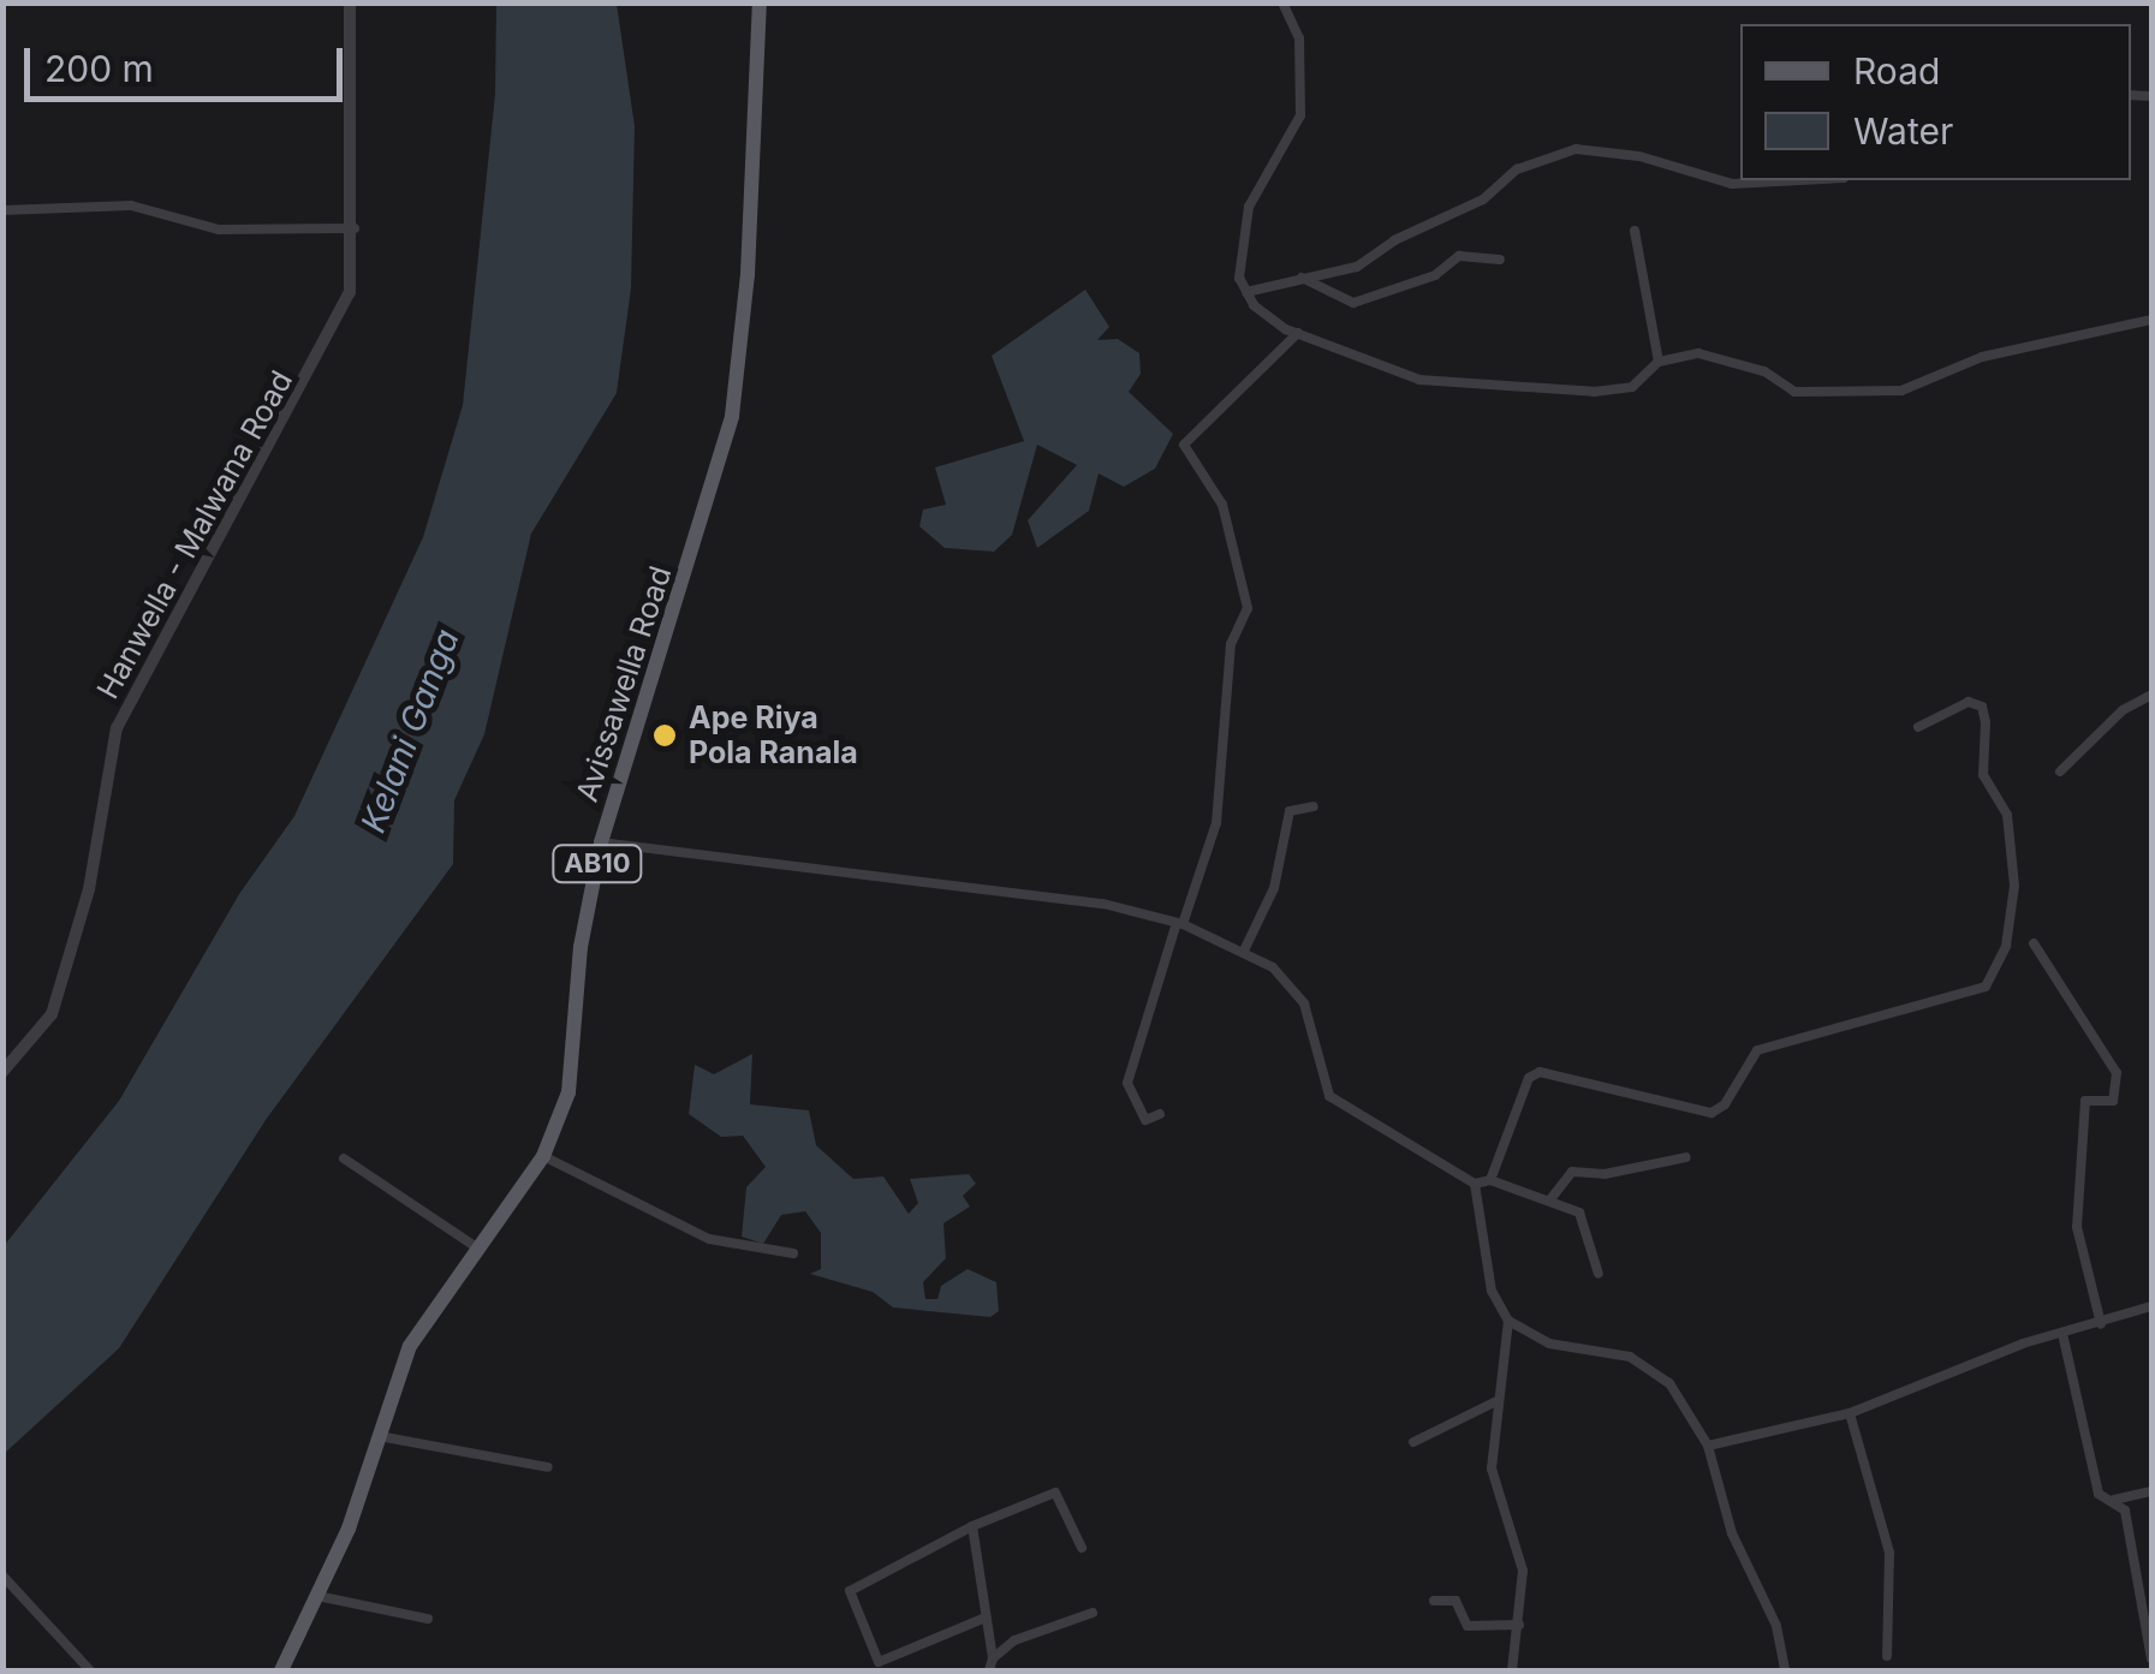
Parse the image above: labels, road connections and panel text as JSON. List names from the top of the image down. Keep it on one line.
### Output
{"streets":{"main road":["Avissawella Road","AB10"],"street":["Hanwella - Malwana Road"]},"water":["Kelani Ganga"],"places":["Ape Riya Pola Ranala"],"legend":["Road","Water"],"scale_bar":"200 m"}
